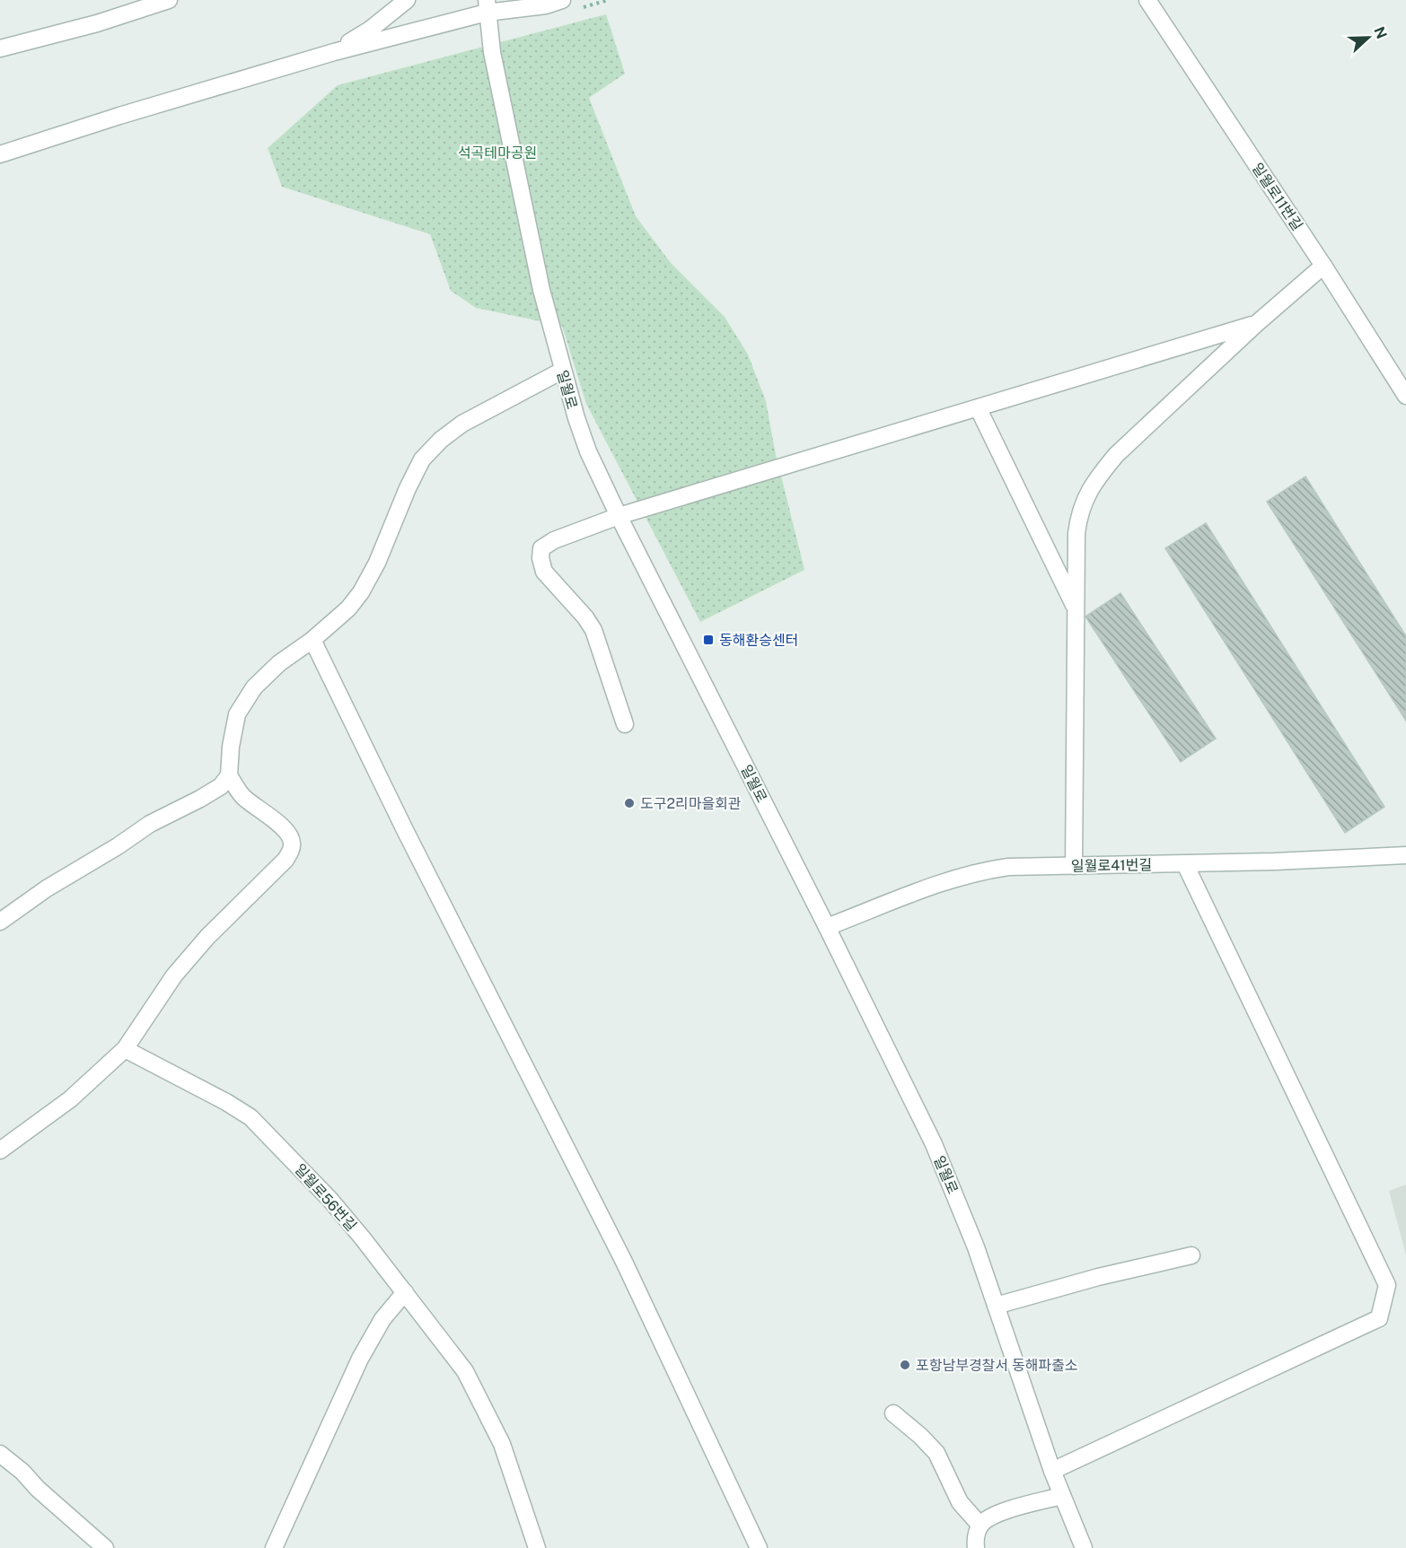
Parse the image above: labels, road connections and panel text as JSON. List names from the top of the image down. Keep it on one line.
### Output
{"streets":{"street":["일월로11번길","일월로","일월로41번길","일월로56번길"]},"crossings":[["일월로","일월로41번길"]],"parks":["석곡테마공원"],"places":{"transit":["동해환승센터"],"other":["도구2리마을회관","포항남부경찰서 동해파출소"]},"north":"right"}
